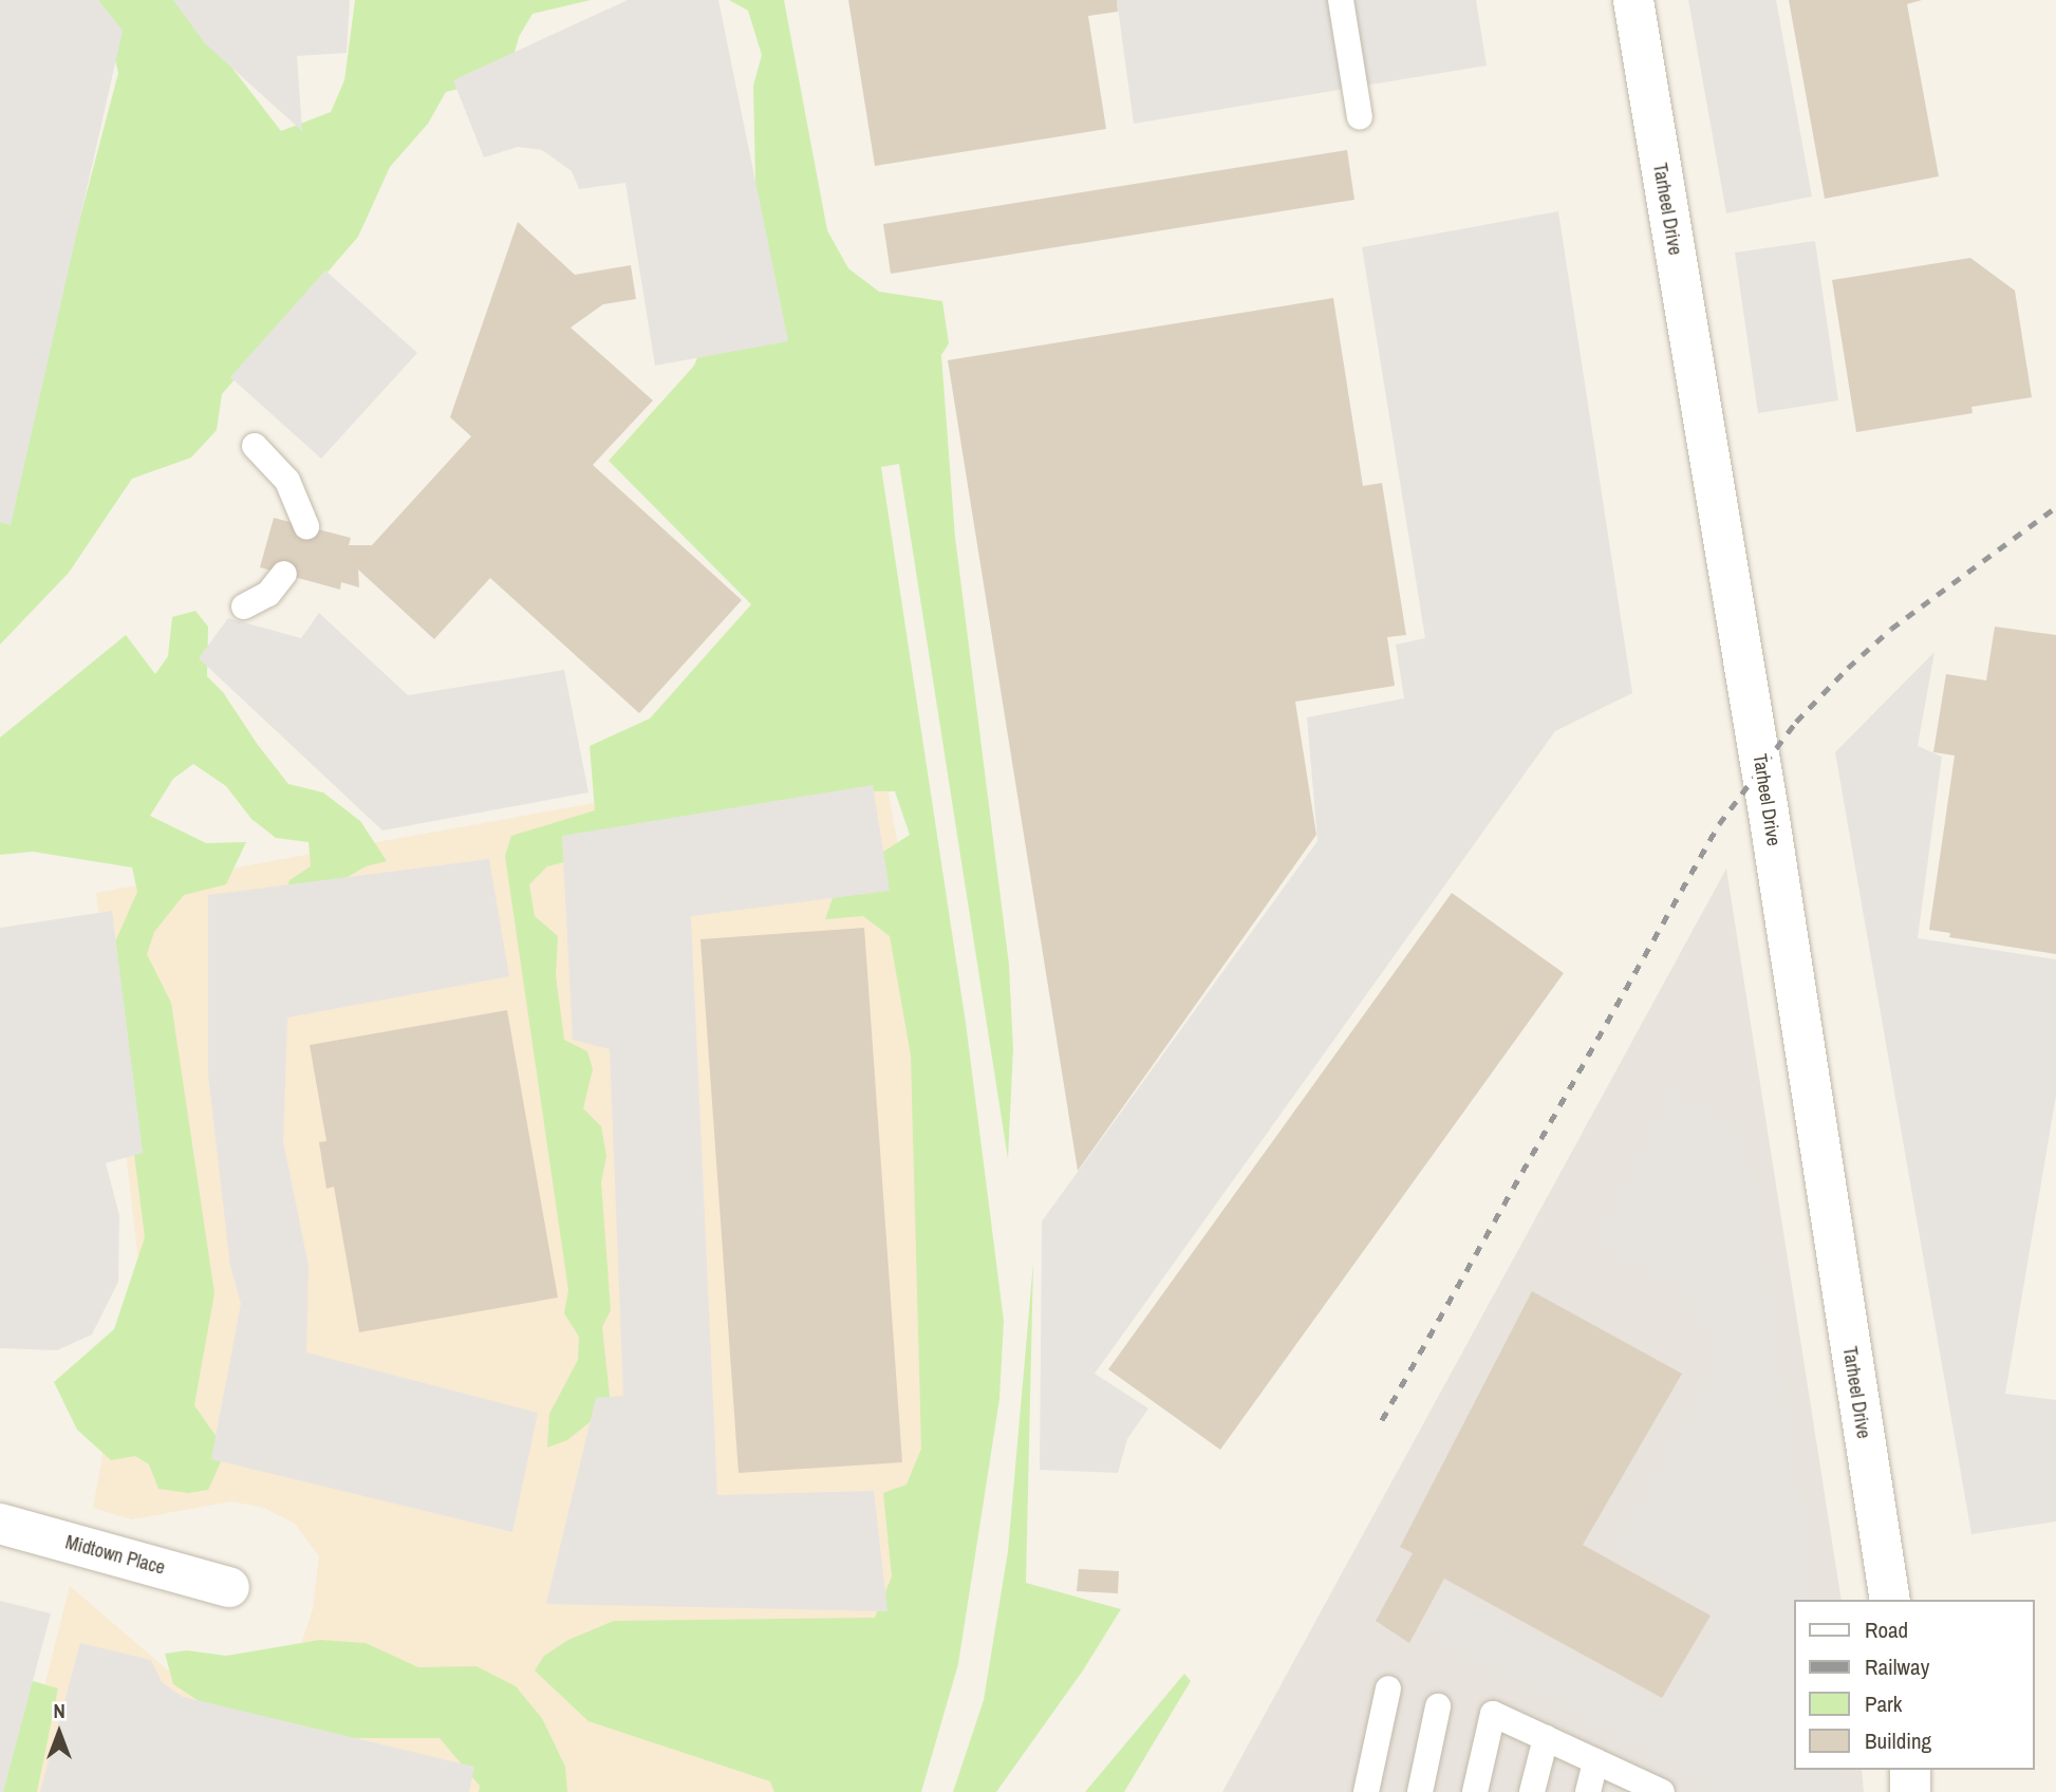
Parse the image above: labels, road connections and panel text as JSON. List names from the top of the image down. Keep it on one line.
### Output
{"streets":{"street":["Tarheel Drive","Midtown Place"]},"legend":["Road","Railway","Park","Building"],"north":"top"}
